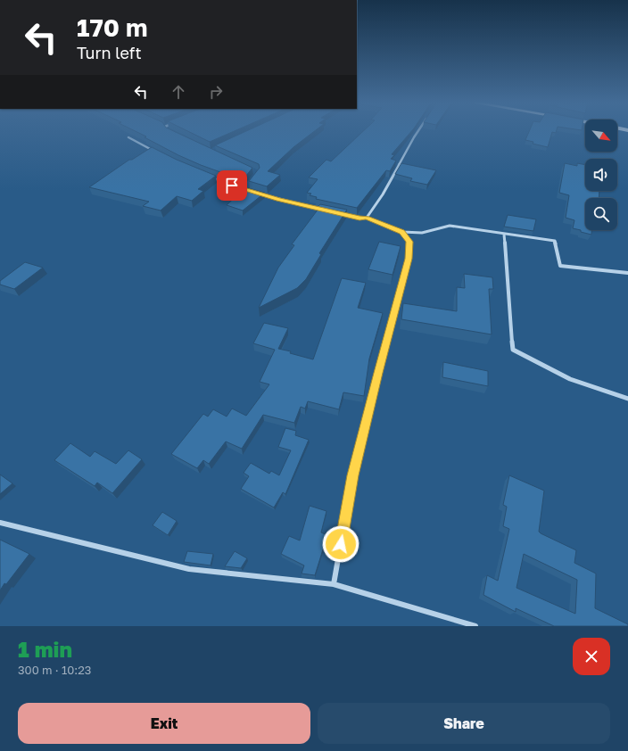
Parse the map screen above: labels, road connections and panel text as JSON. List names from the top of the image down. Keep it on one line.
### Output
{"north":"bottom right","page":{"turn":["170 m","Turn left"],"heading":["1 min","300 m · 10:23"],"buttons":["Exit","Share"]}}
